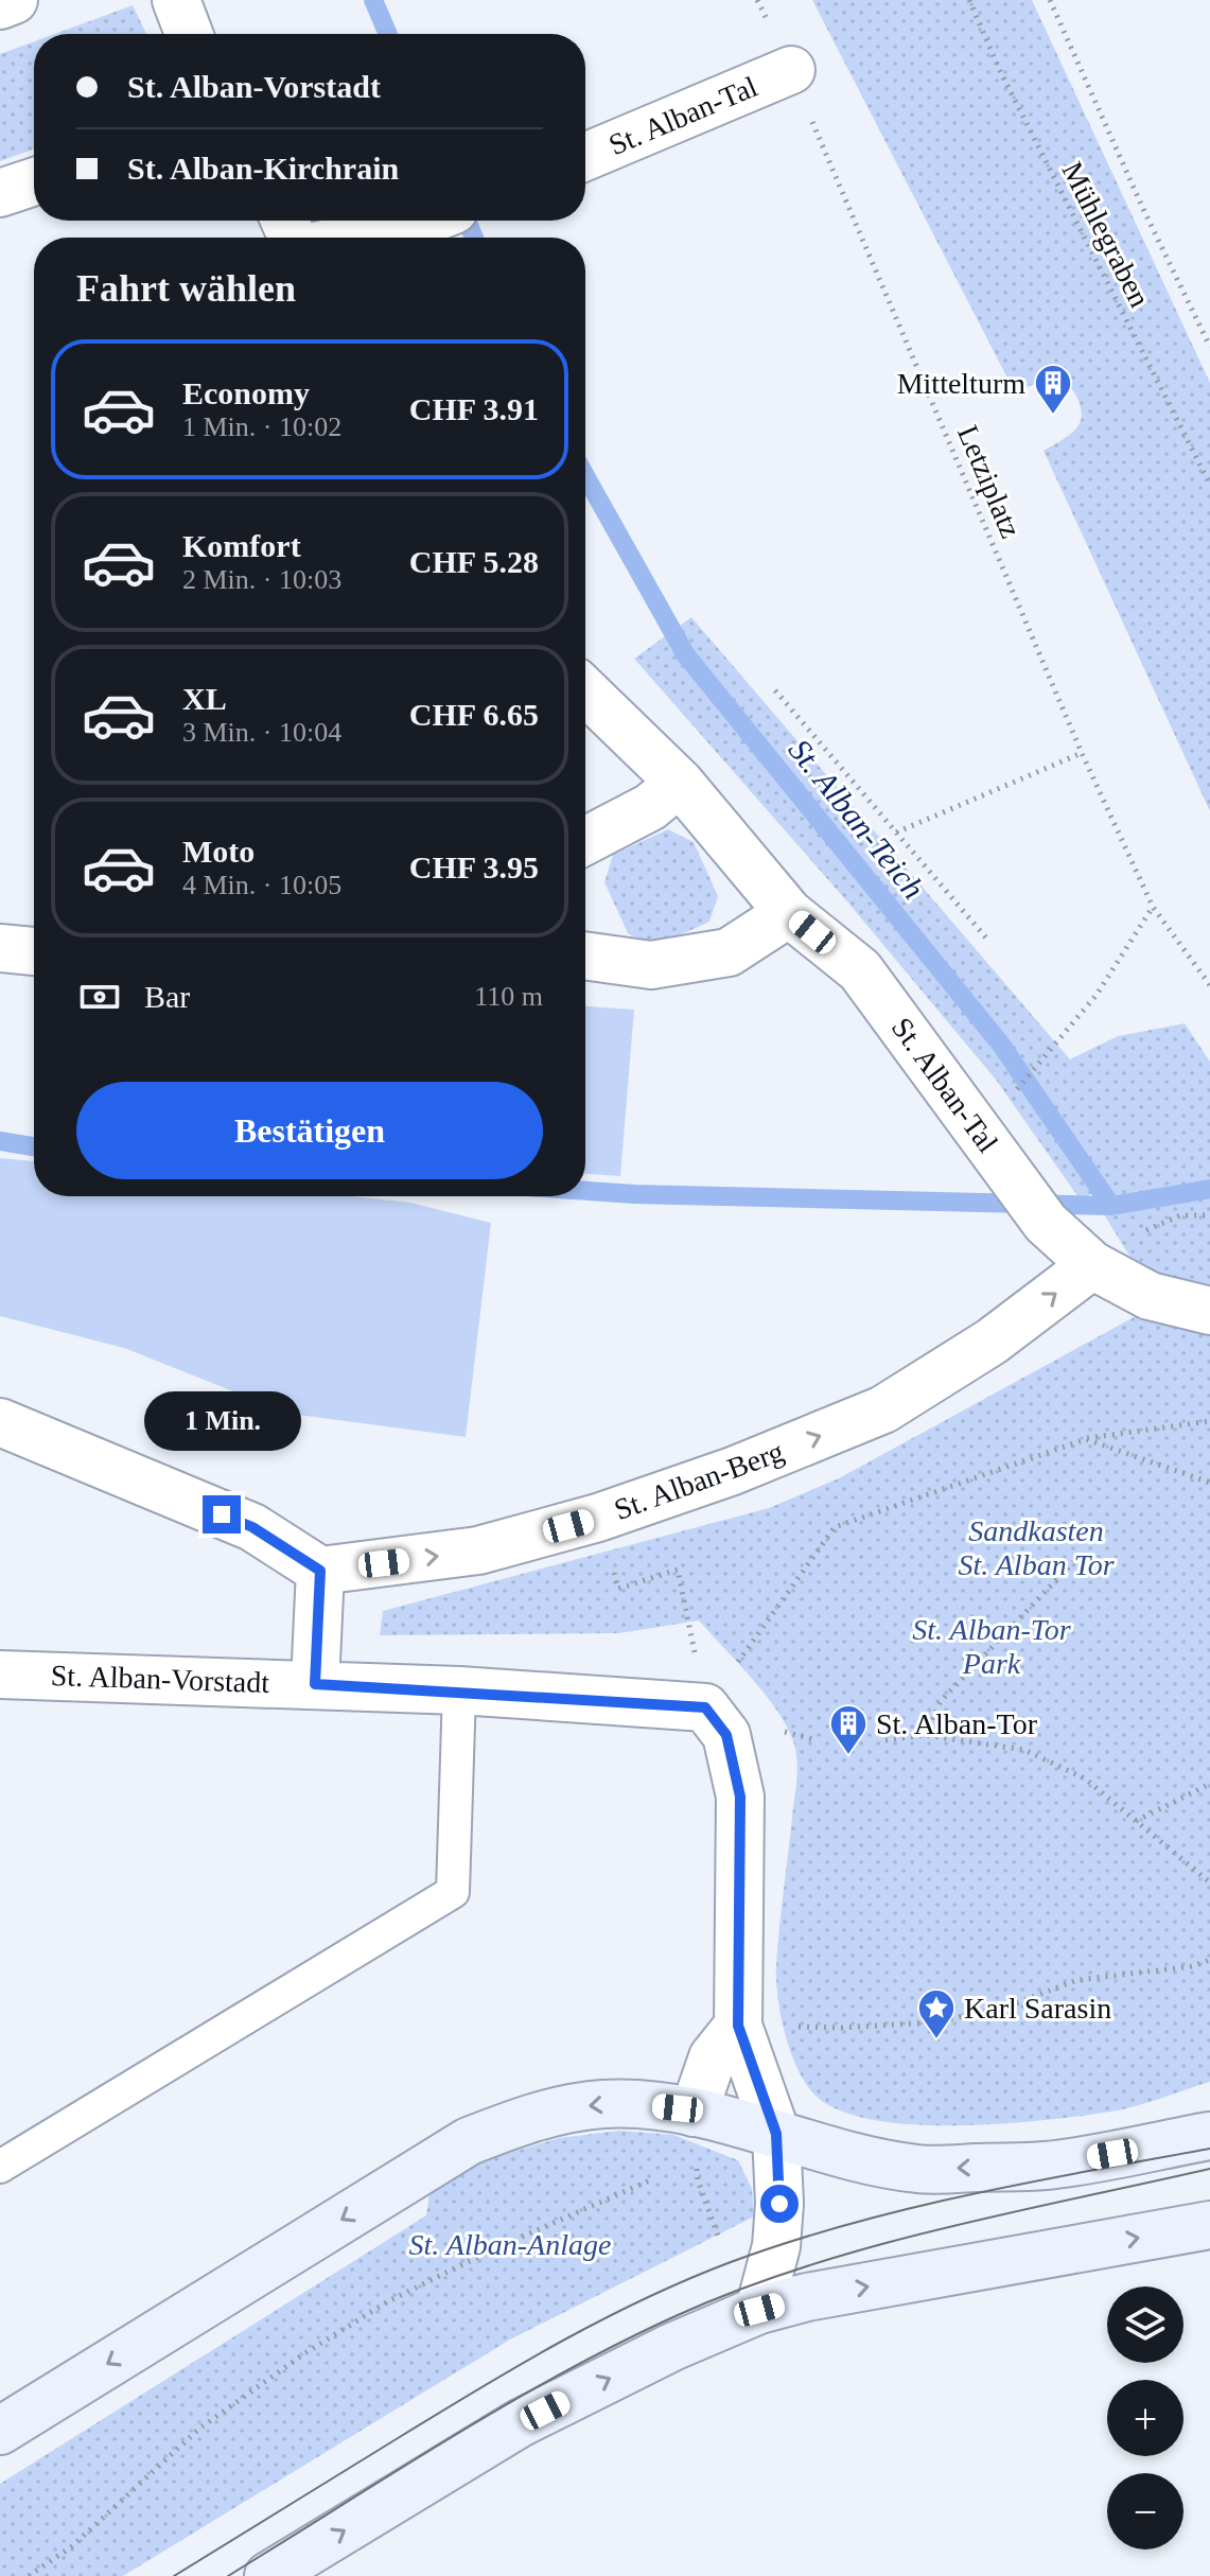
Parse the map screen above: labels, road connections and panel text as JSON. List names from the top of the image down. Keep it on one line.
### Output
{"streets":{"street":["St. Alban-Tal","St. Alban-Berg","St. Alban-Vorstadt"],"path":["Mühlegraben","Letziplatz"]},"crossings":[["St. Alban-Tal","Letziplatz"],["St. Alban-Tal","St. Alban-Berg"]],"one_way":["St. Alban-Berg"],"water":["St. Alban-Teich"],"parks":["Sandkasten St. Alban Tor","St. Alban-Tor Park","St. Alban-Anlage"],"places":{"building":["Mittelturm","St. Alban-Tor"],"place":["Karl Sarasin"]},"page":{"banner":["St. Alban-Vorstadt","St. Alban-Kirchrain"],"heading":"Fahrt wählen","list":[{"name":"Economy","note":"1 Min. · 10:02","value":"CHF 3.91"},{"name":"Komfort","note":"2 Min. · 10:03","value":"CHF 5.28"},{"name":"XL","note":"3 Min. · 10:04","value":"CHF 6.65"},{"name":"Moto","note":"4 Min. · 10:05","value":"CHF 3.95"}],"pay":["Bar","110 m"],"buttons":"Bestätigen","bubble":"1 Min.","map_buttons":["+","−"]}}
